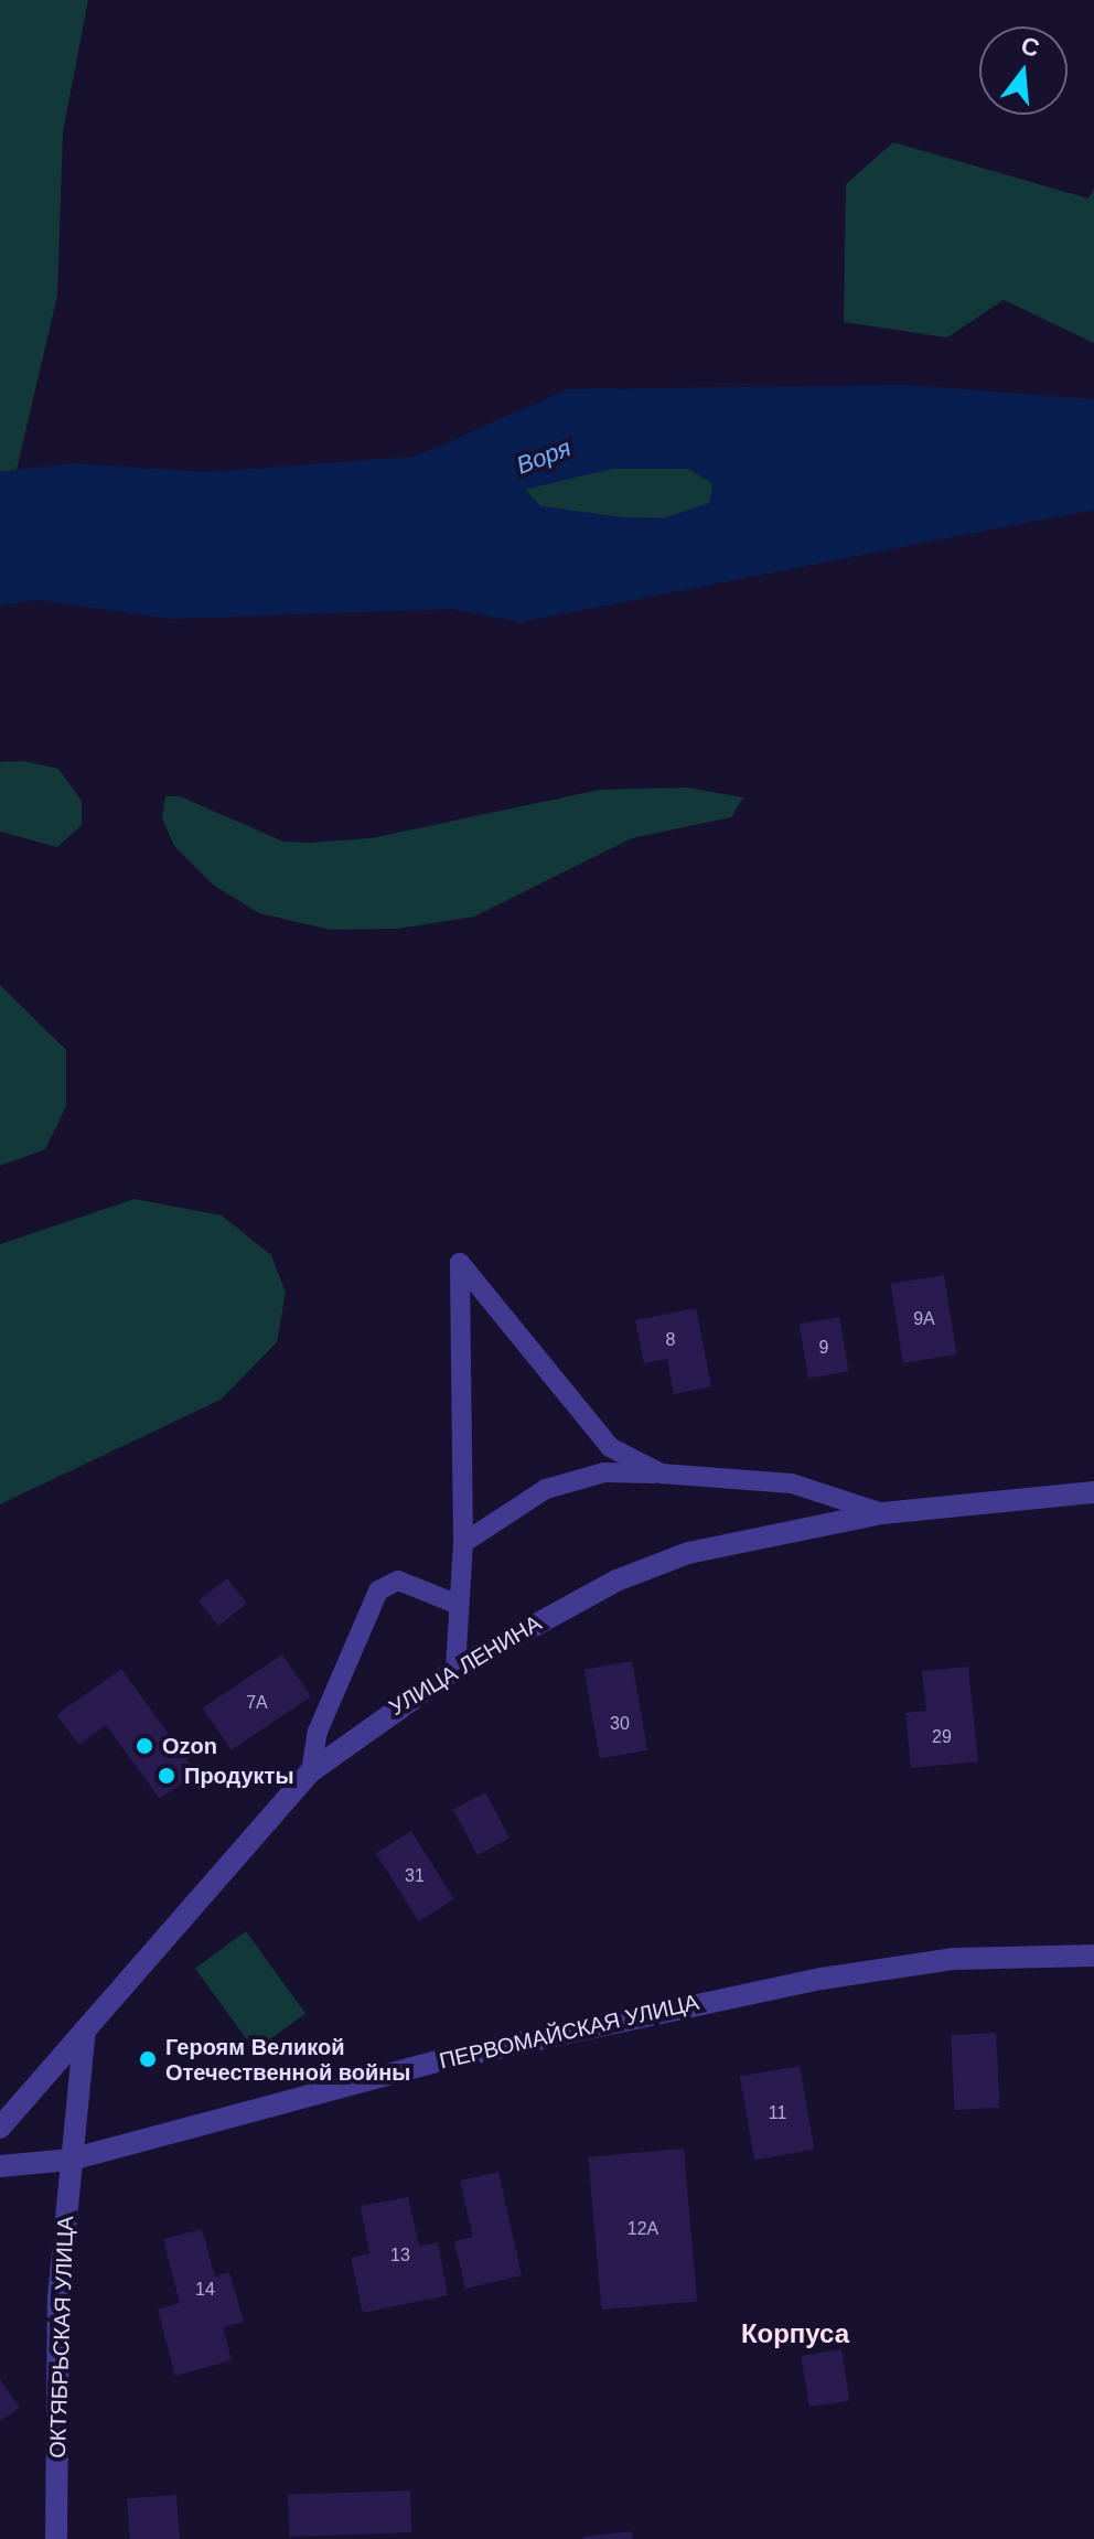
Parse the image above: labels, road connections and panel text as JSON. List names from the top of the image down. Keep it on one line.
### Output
{"streets":{"street":["УЛИЦА ЛЕНИНА","ПЕРВОМАЙСКАЯ УЛИЦА","ОКТЯБРЬСКАЯ УЛИЦА"]},"crossings":[["УЛИЦА ЛЕНИНА","ОКТЯБРЬСКАЯ УЛИЦА"],["ПЕРВОМАЙСКАЯ УЛИЦА","ОКТЯБРЬСКАЯ УЛИЦА"]],"districts":["Корпуса"],"water":["Воря"],"places":["Ozon","Продукты","Героям Великой Отечественной войны"],"house_numbers":["9А","8","9","7А","30","29","31","11","12А","13","14"],"north":"top"}
